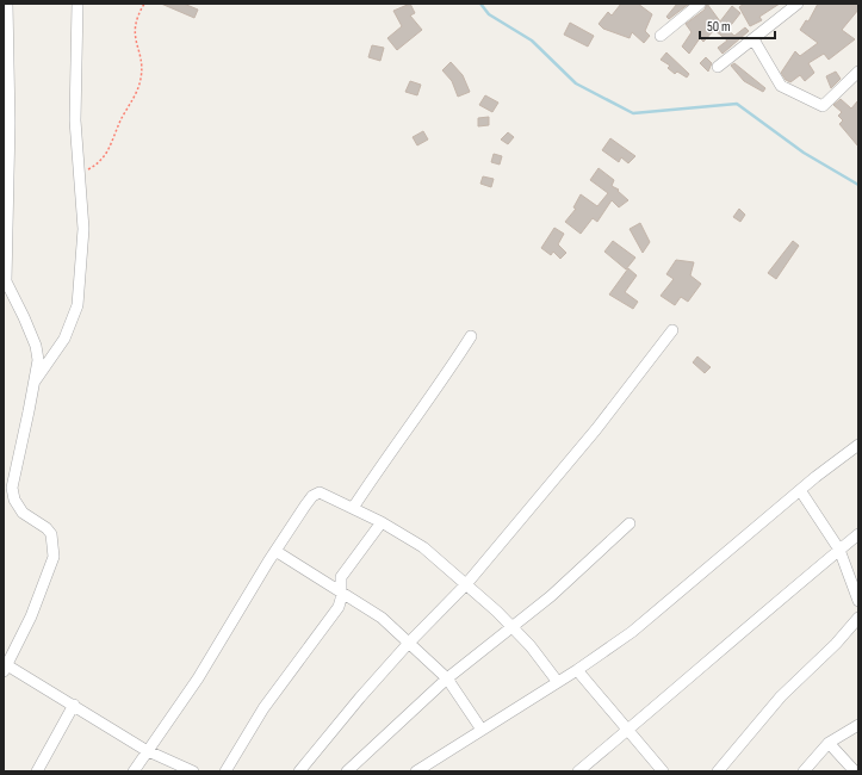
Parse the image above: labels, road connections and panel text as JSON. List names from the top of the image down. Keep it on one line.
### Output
{"scale_bar":"50 m"}
